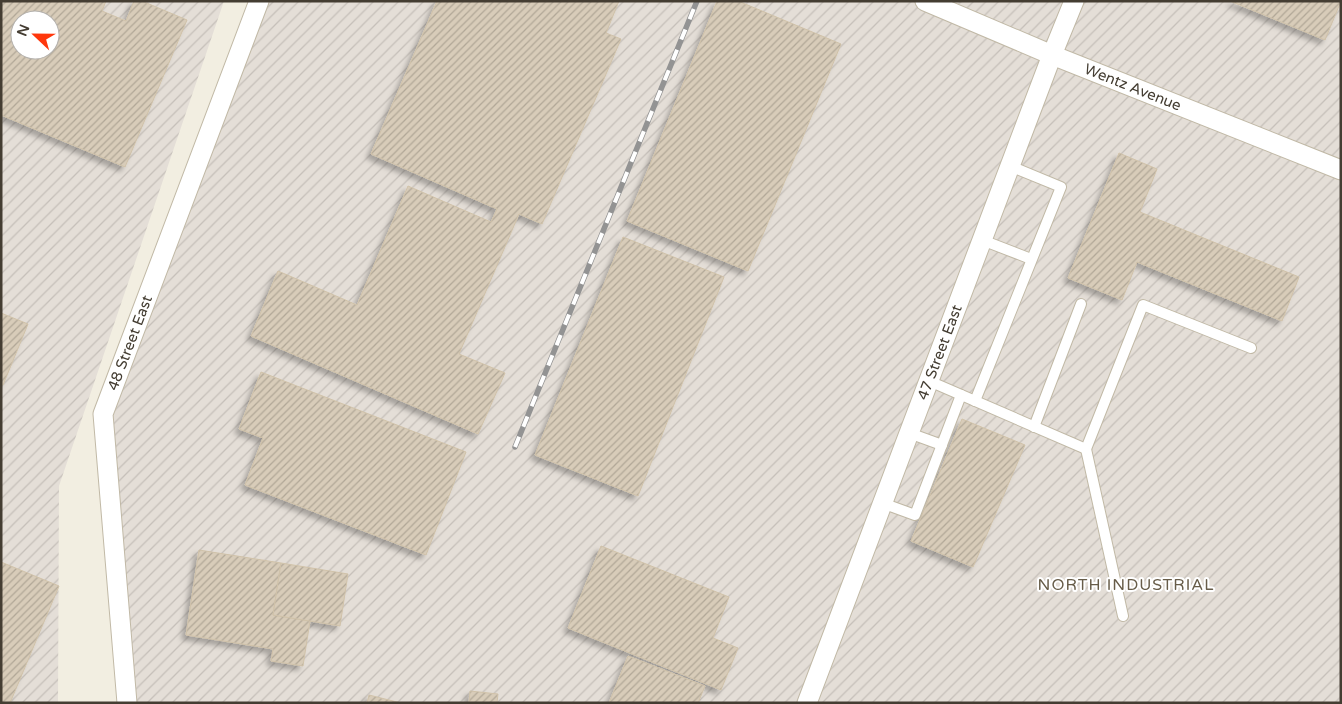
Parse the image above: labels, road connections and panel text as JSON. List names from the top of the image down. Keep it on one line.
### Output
{"streets":{"street":["Wentz Avenue","48 Street East","47 Street East"]},"crossings":[["Wentz Avenue","47 Street East"]],"districts":["NORTH INDUSTRIAL"],"north":"left"}
